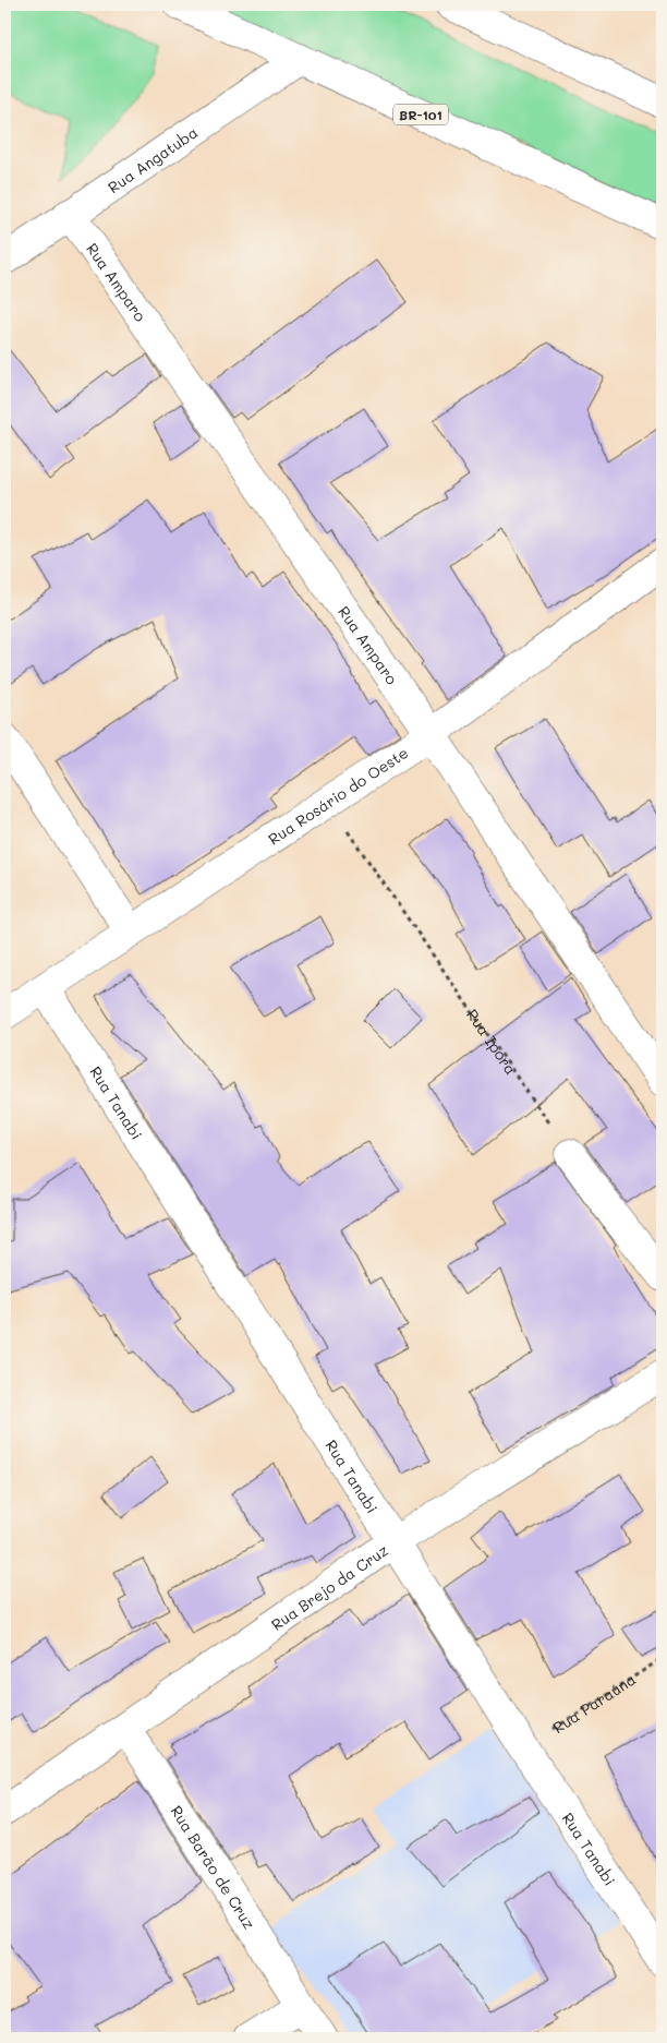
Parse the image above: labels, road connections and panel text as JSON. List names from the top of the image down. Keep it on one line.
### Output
{"streets":{"main road":["BR-101","Rua Angatuba","Rua Amparo","Rua Rosário do Oeste","Rua Tanabi","Rua Brejo da Cruz","Rua Barão de Cruz"],"path":["Rua Ipora","Rua Paraúna"]},"crossings":[["BR-101","Rua Angatuba"],["Rua Angatuba","Rua Amparo"],["Rua Amparo","Rua Rosário do Oeste"],["Rua Rosário do Oeste","Rua Ipora"],["Rua Rosário do Oeste","Rua Tanabi"],["Rua Tanabi","Rua Brejo da Cruz"],["Rua Tanabi","Rua Paraúna"],["Rua Brejo da Cruz","Rua Barão de Cruz"]]}
